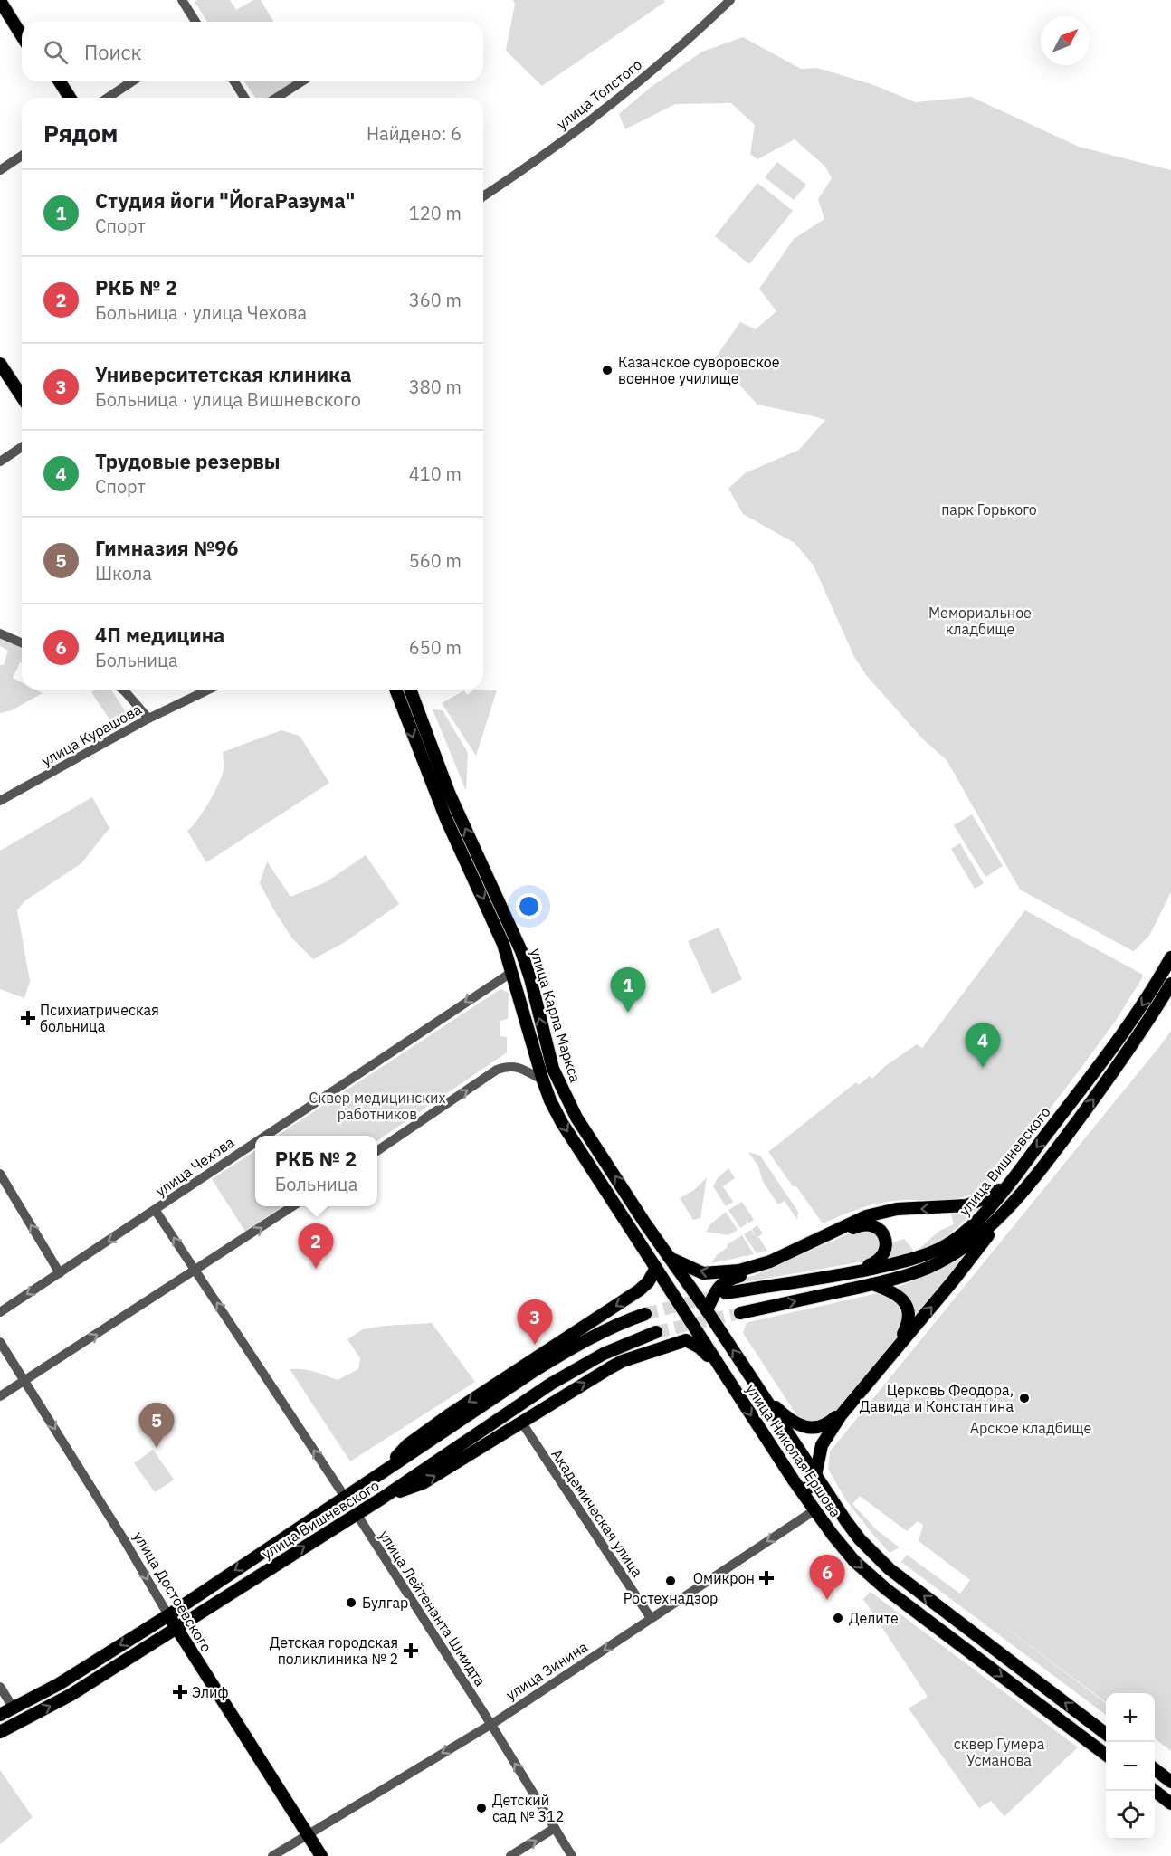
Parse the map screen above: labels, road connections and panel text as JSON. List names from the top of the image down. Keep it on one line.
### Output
{"streets":{"main road":["улица Карла Маркса","улица Вишневского","улица Николая Ершова","улица Достоевского","улица Зинина"],"street":["улица Толстого","улица Курашова","улица Чехова","Академическая улица","улица Лейтенанта Шмидта"]},"crossings":[["улица Карла Маркса","улица Чехова"],["улица Карла Маркса","улица Николая Ершова"],["улица Вишневского","улица Достоевского"],["улица Вишневского","улица Лейтенанта Шмидта"],["улица Николая Ершова","улица Зинина"],["Академическая улица","улица Зинина"],["улица Достоевского","улица Зинина"],["улица Лейтенанта Шмидта","улица Зинина"]],"one_way":["улица Достоевского","улица Зинина"],"parks":["парк Горького","Мемориальное кладбище","Сквер медицинских работников","Арское кладбище","сквер Гумера Усманова"],"places":{"other":["Казанское суворовское военное училище","Церковь Феодора, Давида и Константина","Ростехнадзор","Булгар","Делите","Детский сад № 312"],"health":["Психиатрическая больница","Омикрон","Детская городская поликлиника № 2","Элиф"]},"north":"top right","page":{"search":"Поиск","heading":["Рядом","Найдено: 6"],"list":[{"mark":"1","name":"Студия йоги \"ЙогаРазума\"","note":"Спорт","value":"120 m"},{"mark":"2","name":"РКБ № 2","note":"Больница · улица Чехова","value":"360 m"},{"mark":"3","name":"Университетская клиника","note":"Больница · улица Вишневского","value":"380 m"},{"mark":"4","name":"Трудовые резервы","note":"Спорт","value":"410 m"},{"mark":"5","name":"Гимназия №96","note":"Школа","value":"560 m"},{"mark":"6","name":"4П медицина","note":"Больница","value":"650 m"}],"pins":["1","4","2","3","5","6"],"popup":["РКБ № 2","Больница"],"map_buttons":["+","−"]}}
